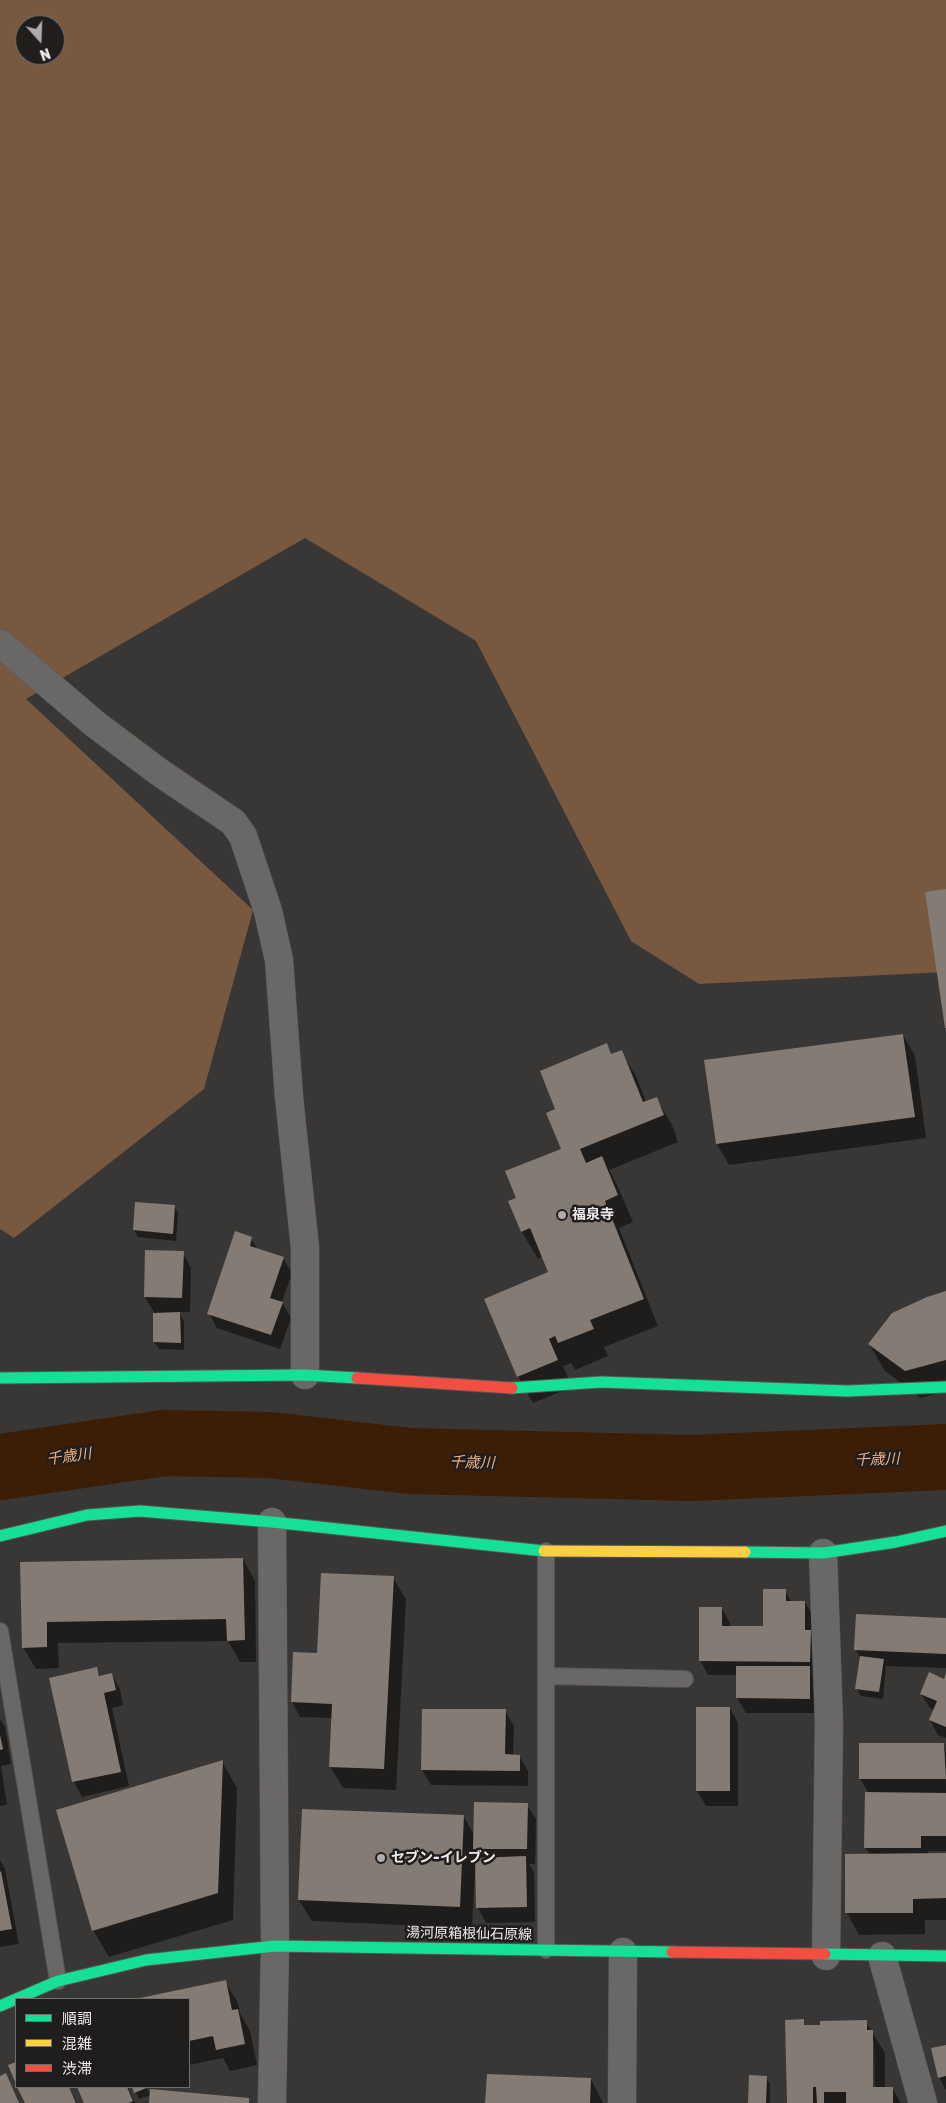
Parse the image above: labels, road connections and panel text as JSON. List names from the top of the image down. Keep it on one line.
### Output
{"streets":{"street":["湯河原箱根仙石原線"]},"water":["千歳川"],"places":["福泉寺","セブン-イレブン"],"legend":["順調","混雑","渋滞"],"north":"bottom"}
